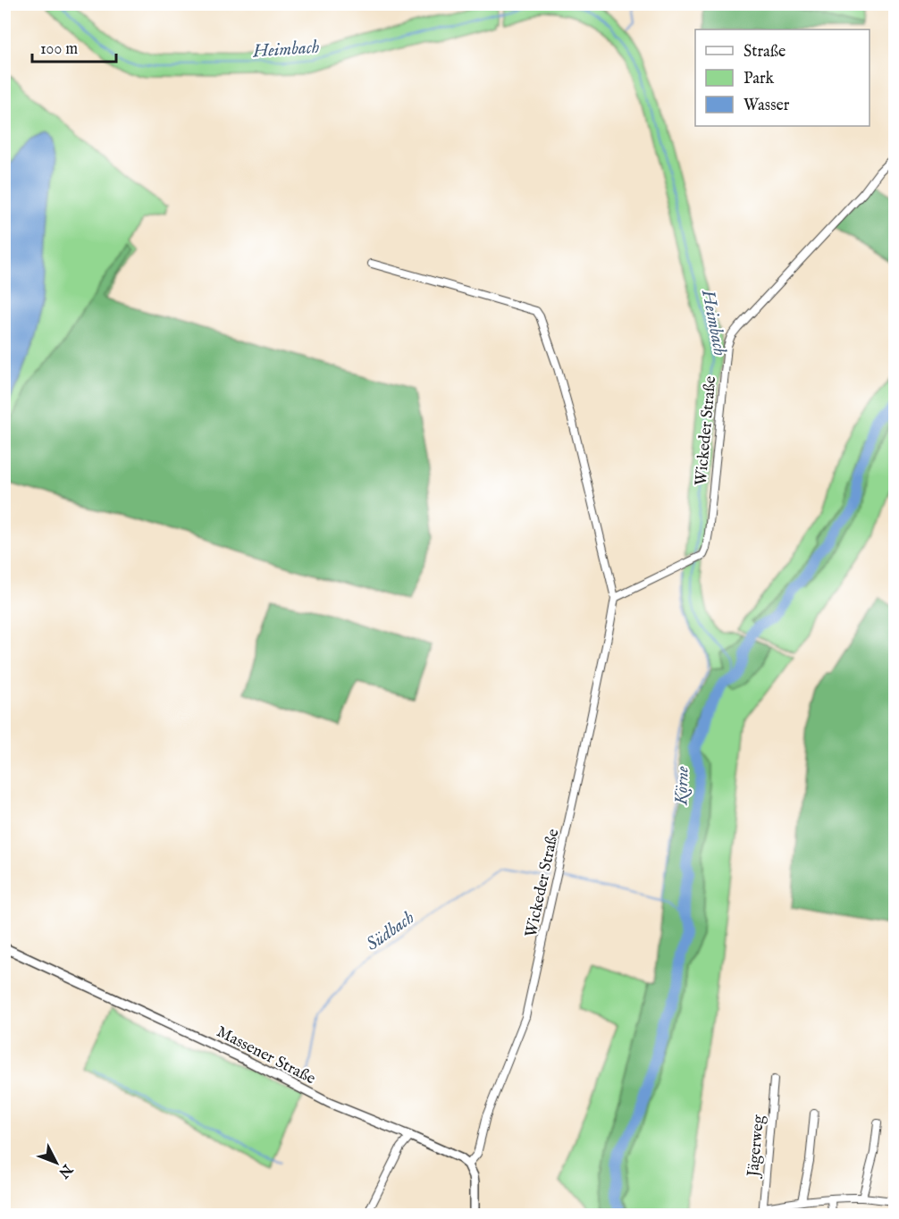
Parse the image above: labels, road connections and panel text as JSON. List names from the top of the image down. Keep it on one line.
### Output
{"streets":{"main road":["Massener Straße"],"street":["Wickeder Straße","Jägerweg"]},"crossings":[["Wickeder Straße","Massener Straße"]],"water":["Heimbach","Körne","Südbach"],"legend":["Straße","Park","Wasser"],"scale_bar":"100 m","north":"bottom right"}
